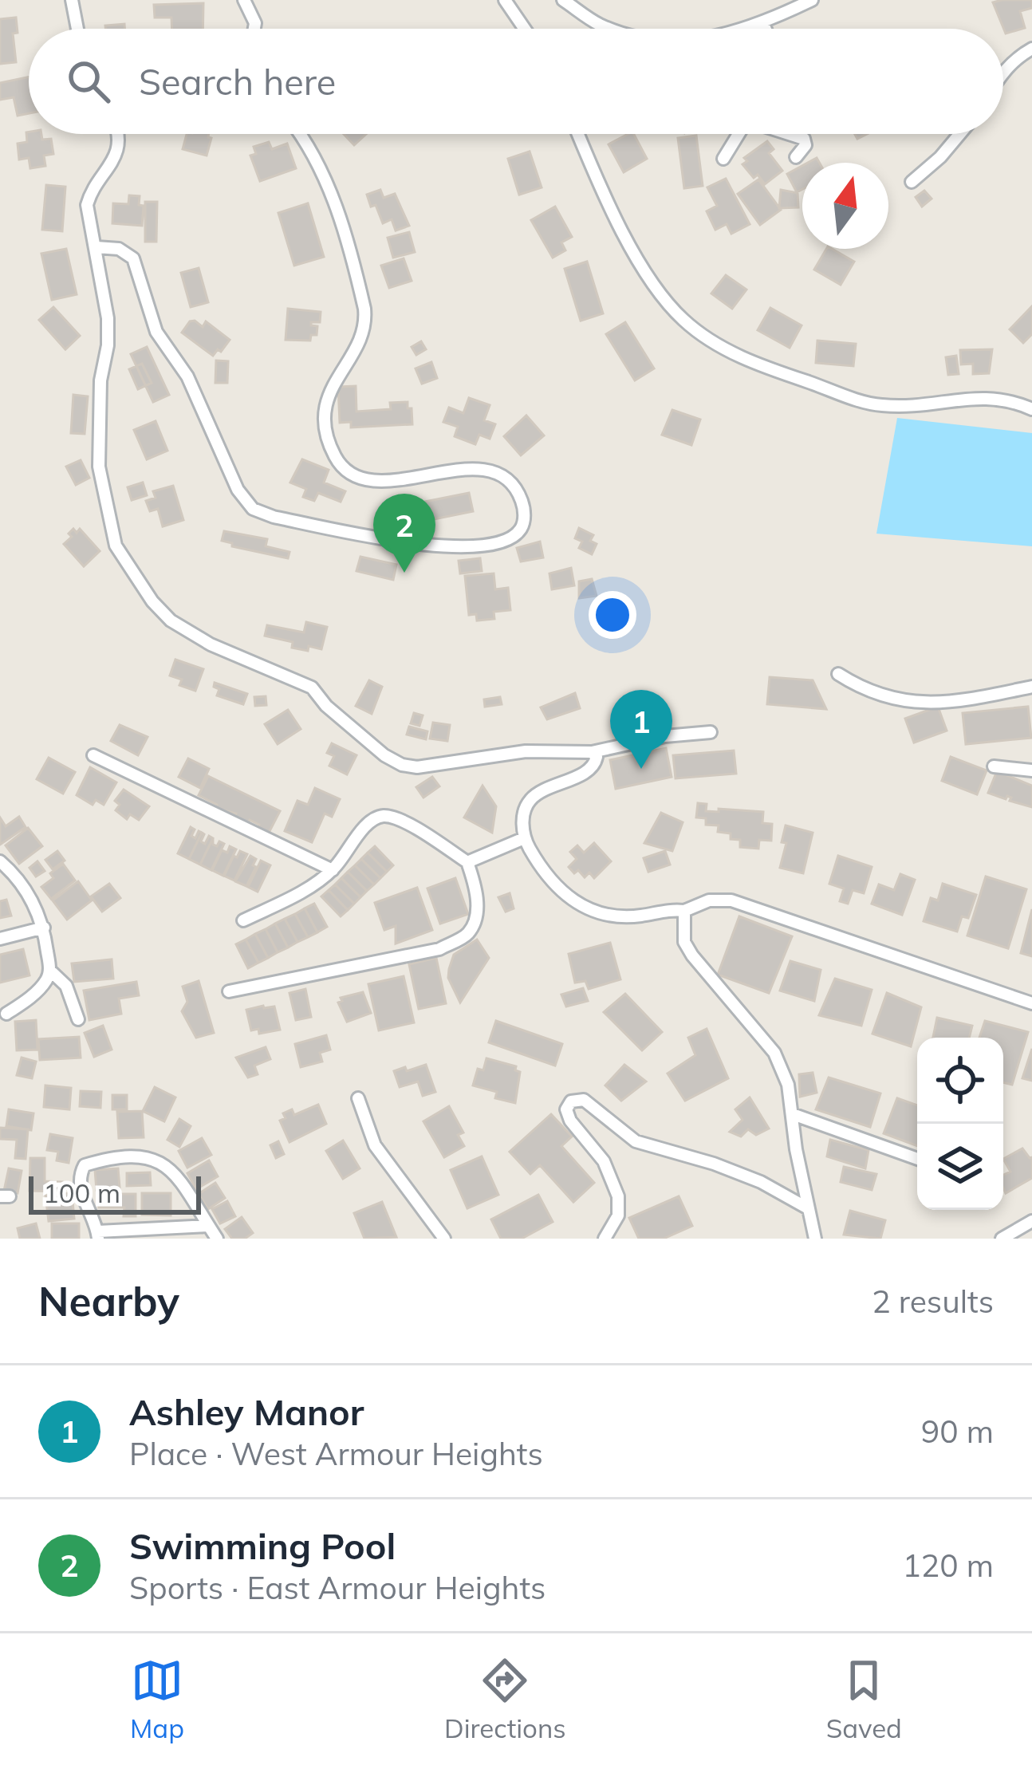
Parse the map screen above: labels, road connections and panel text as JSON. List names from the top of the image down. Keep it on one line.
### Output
{"scale_bar":"100 m","north":"top","page":{"search":"Search here","pins":["2","1"],"scale":"100 m","heading":["Nearby","2 results"],"list":[{"mark":"1","name":"Ashley Manor","note":"Place · West Armour Heights","value":"90 m"},{"mark":"2","name":"Swimming Pool","note":"Sports · East Armour Heights","value":"120 m"}],"nav":["Map","Directions","Saved"]}}
